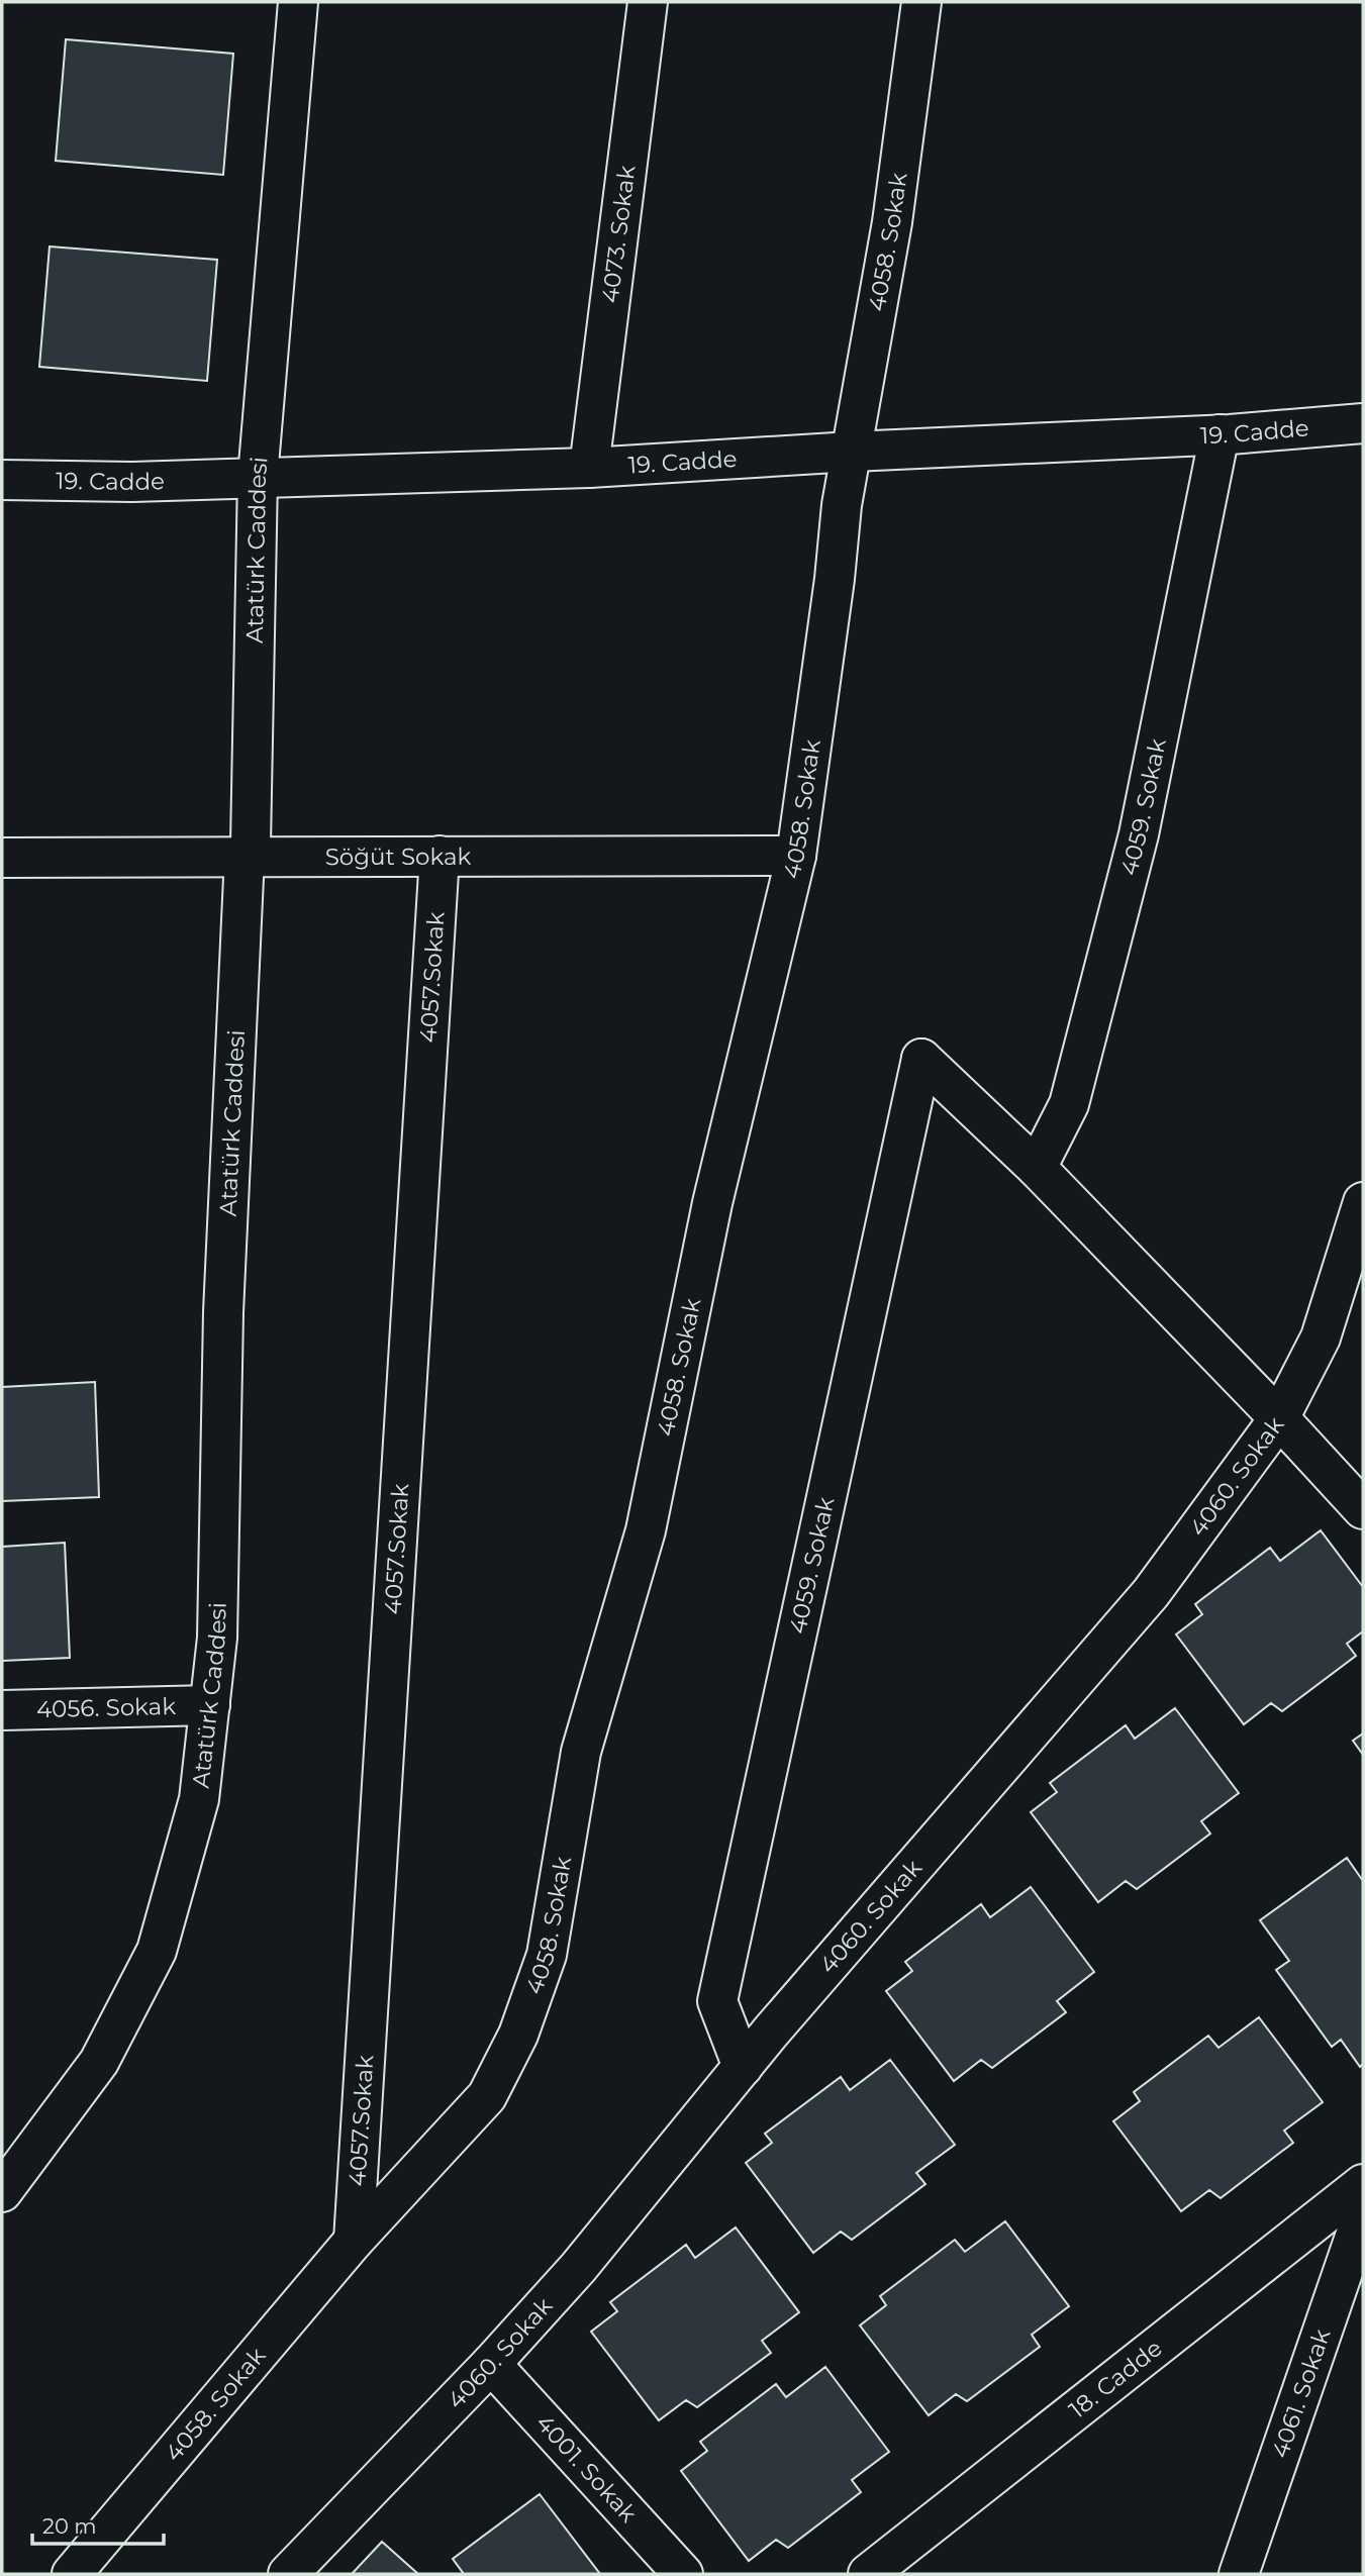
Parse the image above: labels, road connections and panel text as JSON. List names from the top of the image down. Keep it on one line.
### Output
{"streets":{"street":["4073. Sokak","4058. Sokak","19. Cadde","Atatürk Caddesi","4059. Sokak","Söğüt Sokak","4057.Sokak","4060. Sokak","4056. Sokak","18. Cadde","4061. Sokak","4001. Sokak"]},"crossings":[["4073. Sokak","19. Cadde"],["4058. Sokak","19. Cadde"],["4058. Sokak","Söğüt Sokak"],["4058. Sokak","4057.Sokak"],["19. Cadde","Atatürk Caddesi"],["19. Cadde","4059. Sokak"],["Atatürk Caddesi","Söğüt Sokak"],["Atatürk Caddesi","4056. Sokak"],["4059. Sokak","4060. Sokak"],["Söğüt Sokak","4057.Sokak"],["4060. Sokak","4001. Sokak"]],"scale_bar":"20 m"}
